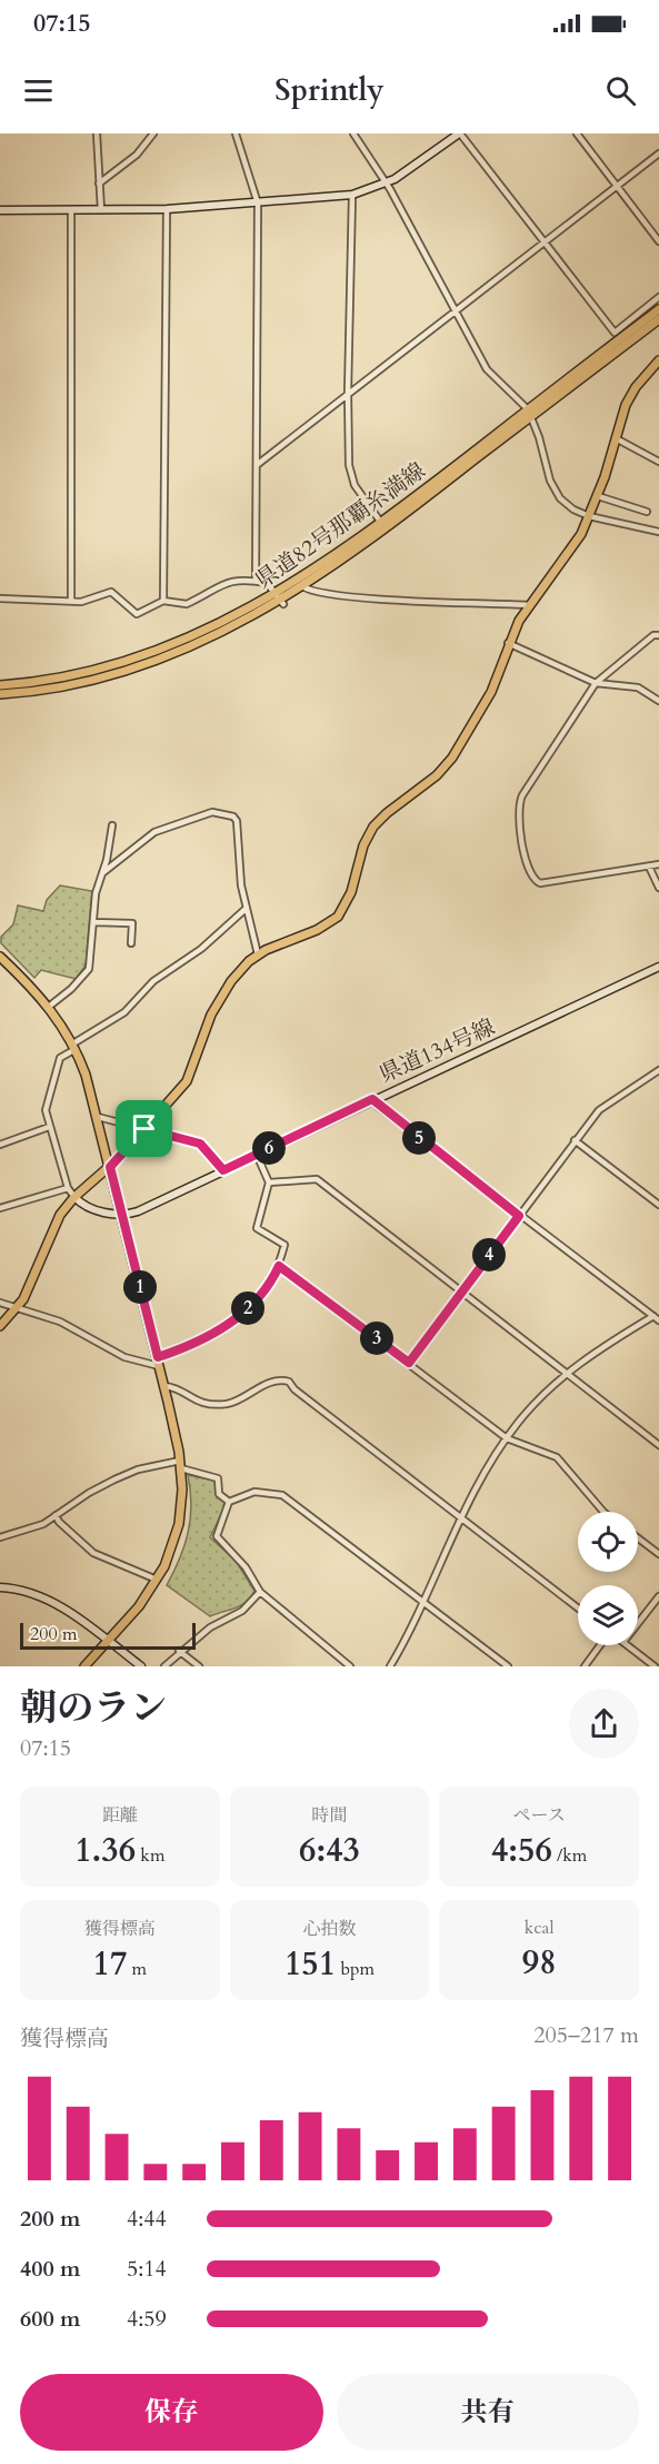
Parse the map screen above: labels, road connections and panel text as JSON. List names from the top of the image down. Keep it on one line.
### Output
{"streets":{"main road":["県道82号那覇糸満線"],"street":["県道134号線"]},"scale_bar":"200 m","page":{"status":"07:15","header":"Sprintly","pins":["5","6","4","1","2","3"],"scale":"200 m","heading":["朝のラン","07:15"],"stats":[["距離","1.36 km"],["時間","6:43"],["ペース","4:56 /km"],["獲得標高","17 m"],["心拍数","151 bpm"],["kcal","98"]],"chart":["獲得標高","205–217 m"],"list":[{"name":"200 m","note":"4:44"},{"name":"400 m","note":"5:14"},{"name":"600 m","note":"4:59"}],"buttons":["保存","共有"]}}
